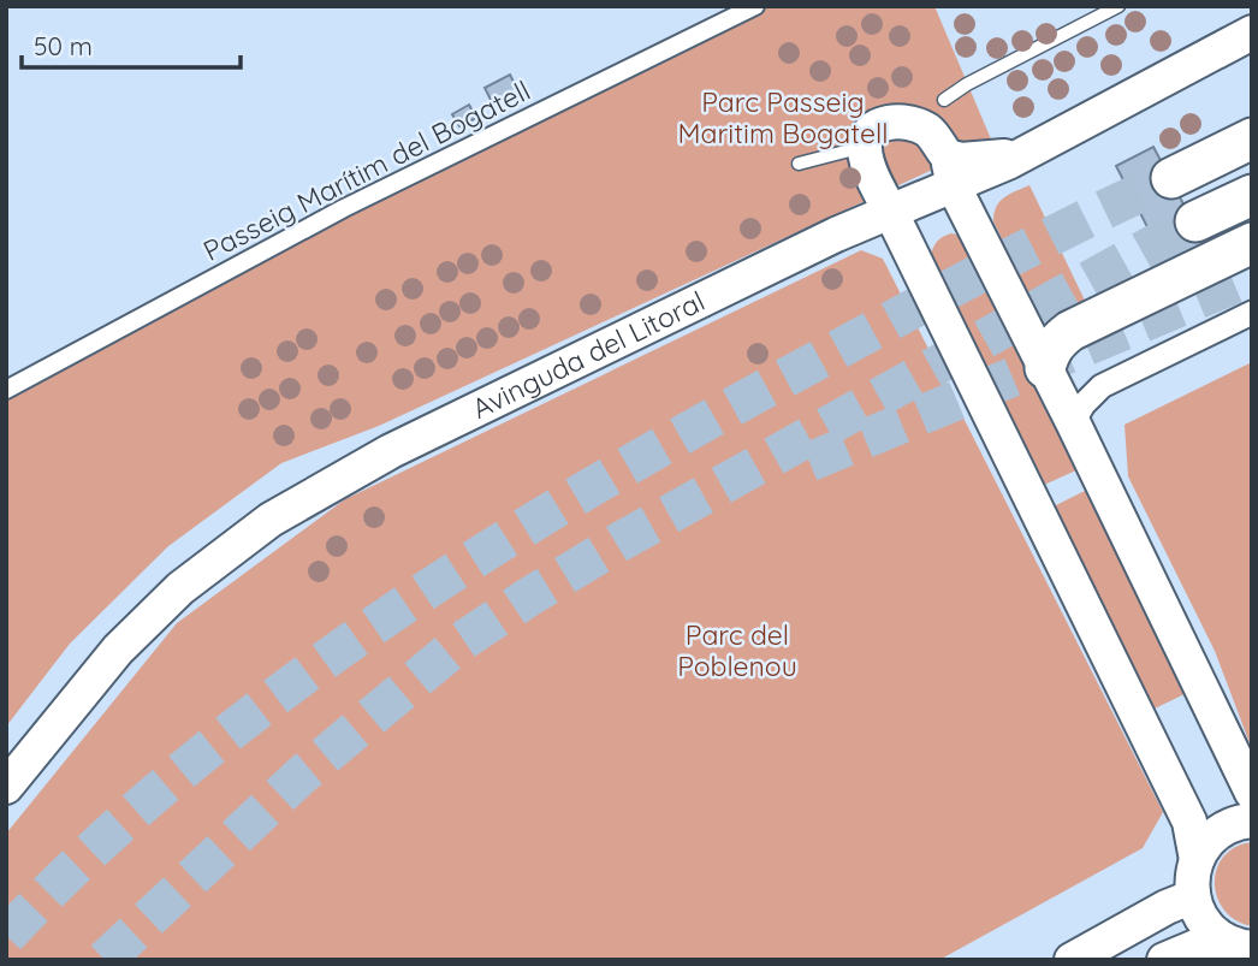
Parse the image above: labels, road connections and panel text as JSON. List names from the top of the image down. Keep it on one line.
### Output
{"streets":{"main road":["Avinguda del Litoral"],"street":["Passeig Marítim del Bogatell"]},"parks":["Parc Passeig Maritim Bogatell","Parc del Poblenou"],"scale_bar":"50 m"}
